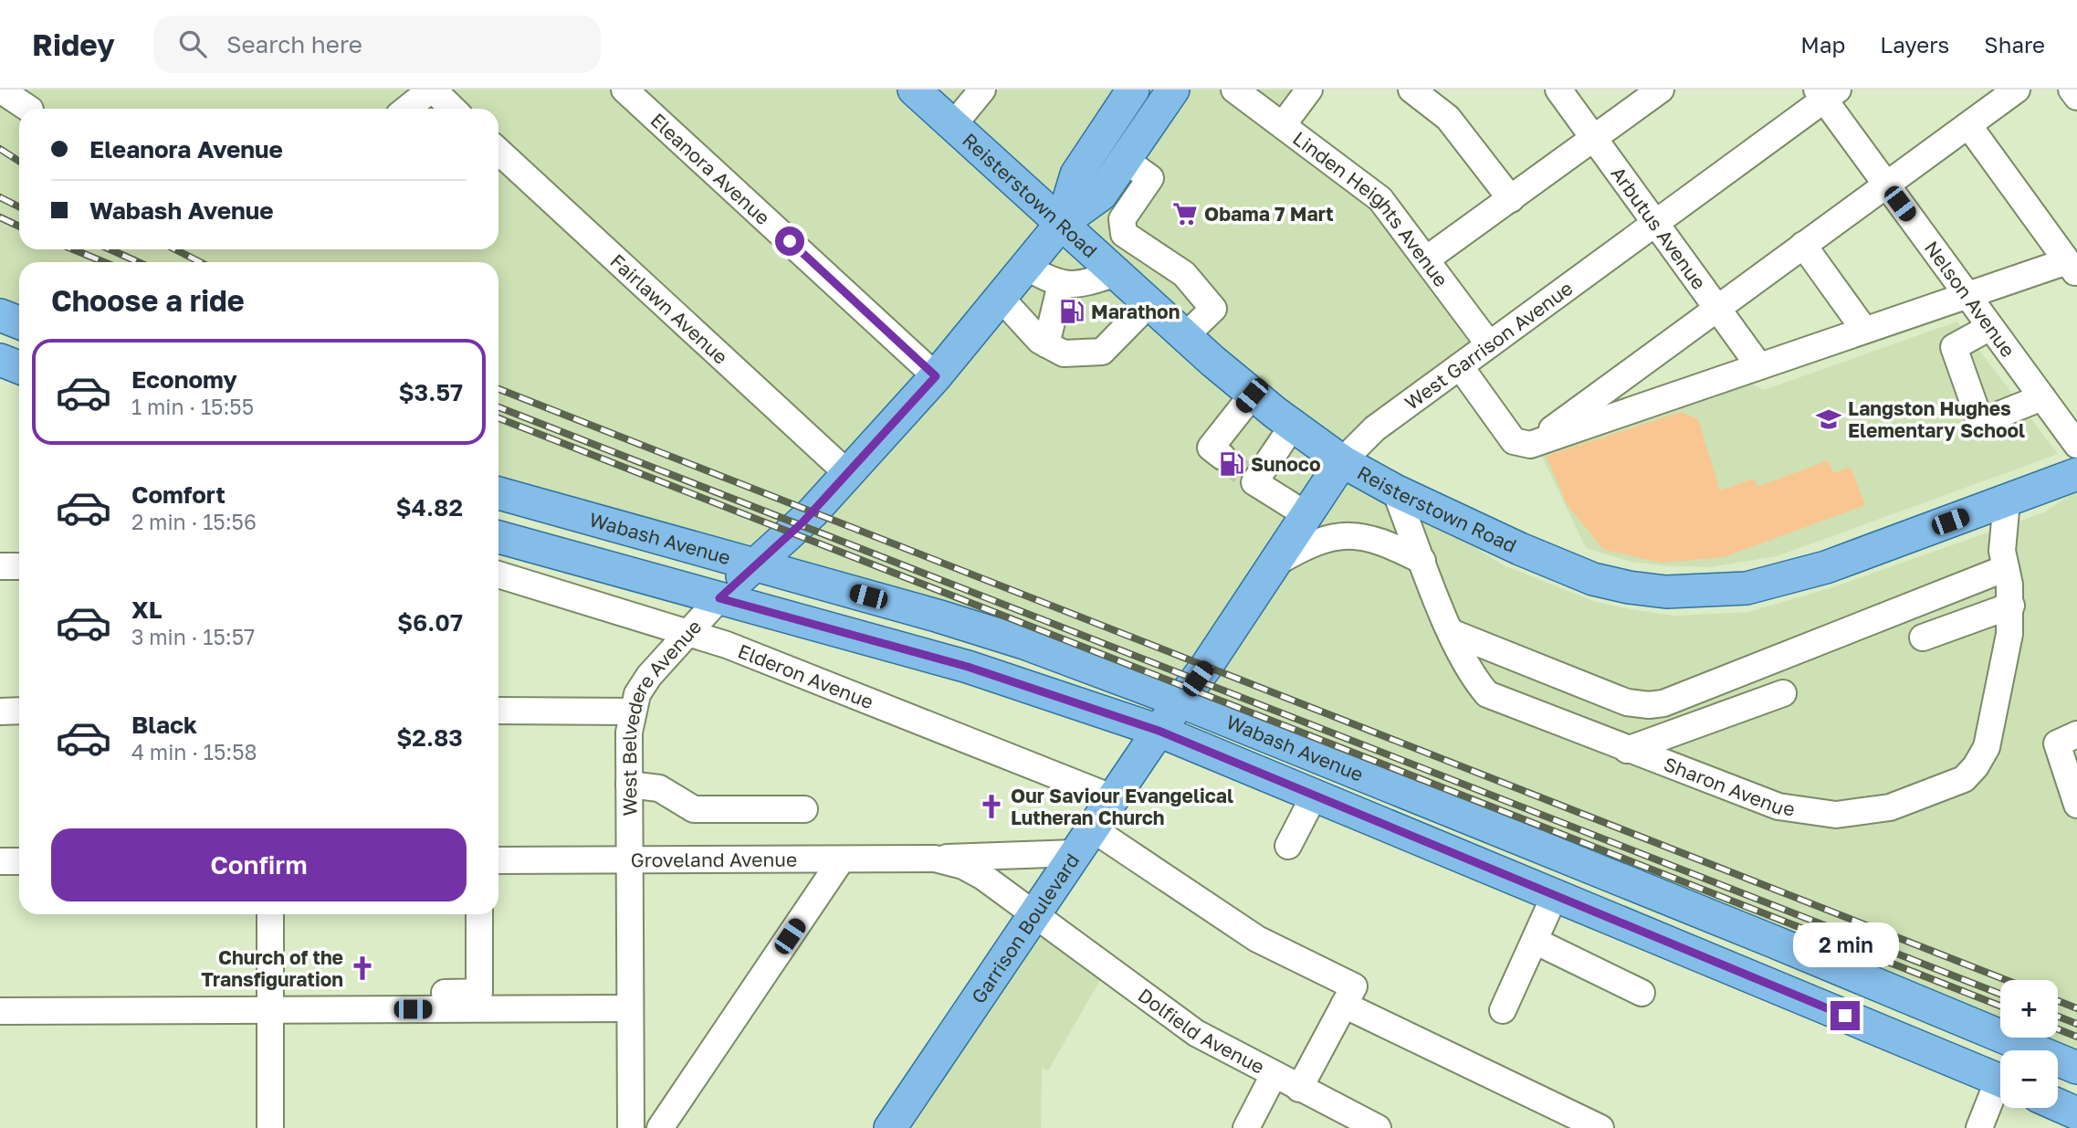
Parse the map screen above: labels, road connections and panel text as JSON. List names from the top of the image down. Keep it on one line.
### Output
{"streets":{"main road":["Reisterstown Road","West Garrison Avenue","Wabash Avenue","West Belvedere Avenue","Garrison Boulevard"],"street":["Eleanora Avenue","Linden Heights Avenue","Arbutus Avenue","Nelson Avenue","Fairlawn Avenue","Elderon Avenue","Sharon Avenue","Groveland Avenue","Dolfield Avenue"]},"crossings":[["Eleanora Avenue","West Belvedere Avenue"],["Reisterstown Road","West Garrison Avenue"],["Reisterstown Road","West Belvedere Avenue"],["Reisterstown Road","Sharon Avenue"],["Linden Heights Avenue","West Garrison Avenue"],["Arbutus Avenue","West Garrison Avenue"],["Nelson Avenue","West Garrison Avenue"],["Fairlawn Avenue","West Belvedere Avenue"],["West Garrison Avenue","Garrison Boulevard"],["Wabash Avenue","West Belvedere Avenue"],["Wabash Avenue","Garrison Boulevard"],["Elderon Avenue","West Belvedere Avenue"],["Elderon Avenue","Garrison Boulevard"],["West Belvedere Avenue","Groveland Avenue"],["Groveland Avenue","Garrison Boulevard"],["Groveland Avenue","Dolfield Avenue"],["Garrison Boulevard","Dolfield Avenue"]],"places":{"supermarket":["Obama 7 Mart"],"fuel station":["Marathon","Sunoco"],"school or university":["Langston Hughes Elementary School"],"church":["Our Saviour Evangelical Lutheran Church","Church of the Transfiguration"]},"page":{"header":"Ridey","search":"Search here","nav":["Map","Layers","Share"],"banner":["Eleanora Avenue","Wabash Avenue"],"heading":"Choose a ride","list":[{"name":"Economy","note":"1 min · 15:55","value":"$3.57"},{"name":"Comfort","note":"2 min · 15:56","value":"$4.82"},{"name":"XL","note":"3 min · 15:57","value":"$6.07"},{"name":"Black","note":"4 min · 15:58","value":"$2.83"}],"buttons":"Confirm","bubble":"2 min","map_buttons":["+","−"]}}
